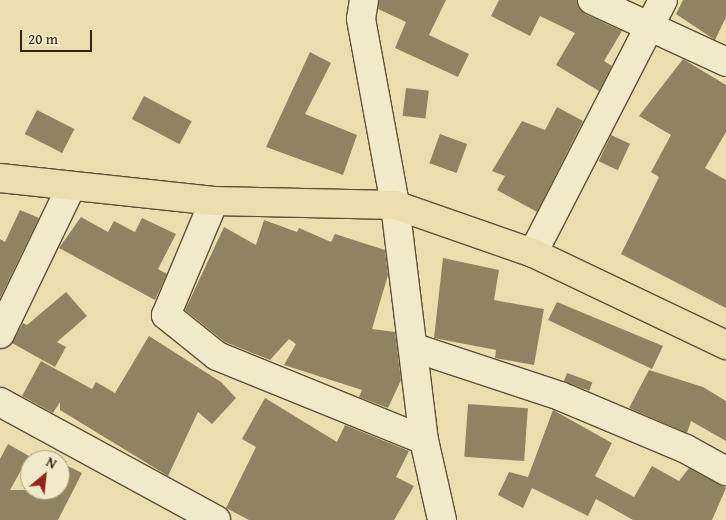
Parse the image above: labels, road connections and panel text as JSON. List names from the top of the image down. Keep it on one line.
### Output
{"scale_bar":"20 m","north":"top right"}
